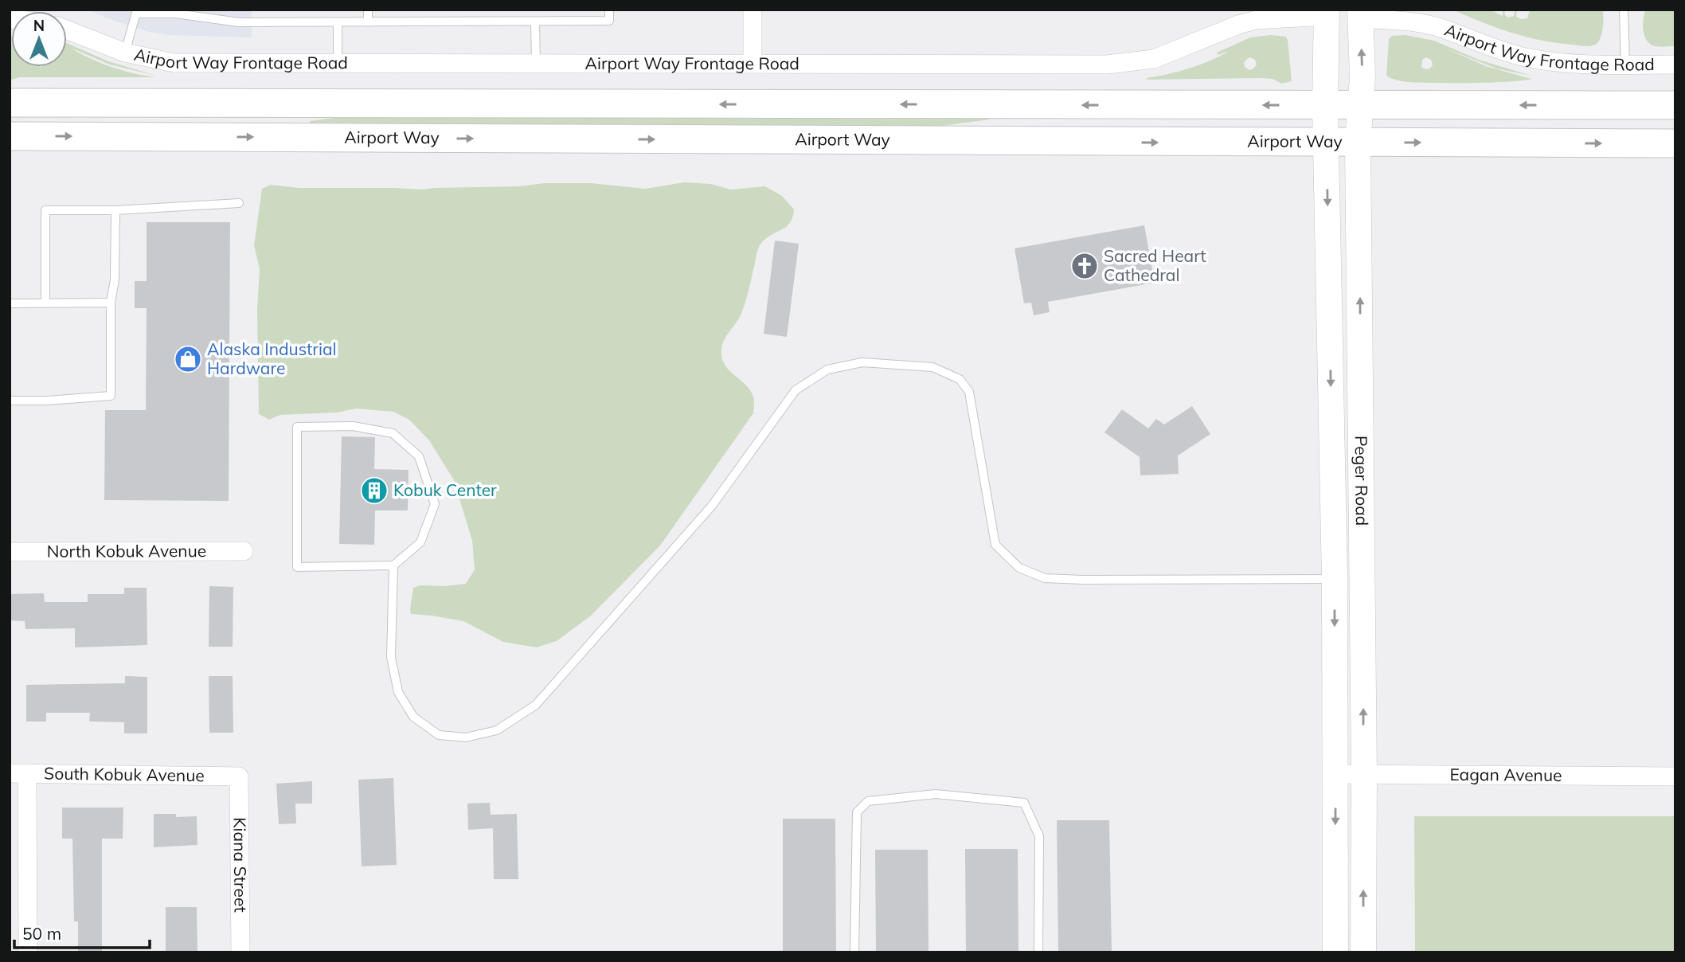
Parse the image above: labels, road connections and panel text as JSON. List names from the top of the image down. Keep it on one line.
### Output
{"streets":{"main road":["Airport Way","Peger Road"],"street":["Airport Way Frontage Road","North Kobuk Avenue","South Kobuk Avenue","Eagan Avenue","Kiana Street"]},"crossings":[["Airport Way Frontage Road","Peger Road"],["Airport Way","Peger Road"],["Peger Road","Eagan Avenue"],["South Kobuk Avenue","Kiana Street"]],"places":{"church":["Sacred Heart Cathedral"],"shop":["Alaska Industrial Hardware"],"building":["Kobuk Center"]},"scale_bar":"50 m","north":"top"}
